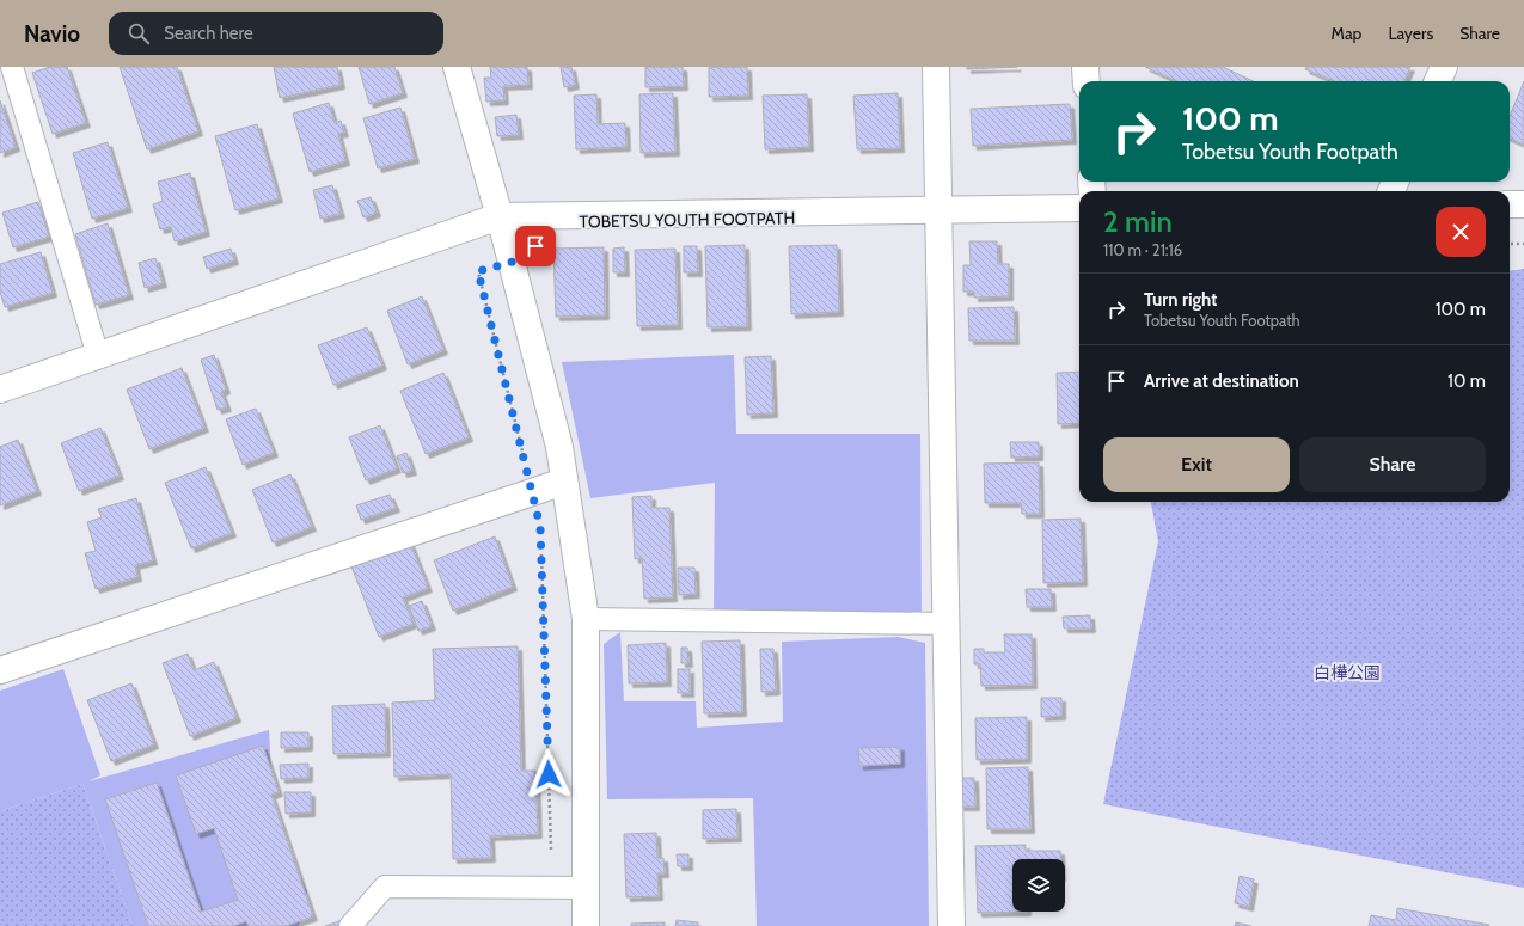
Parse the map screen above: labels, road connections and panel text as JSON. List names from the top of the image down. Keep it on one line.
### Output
{"parks":["白樺公園"],"page":{"header":"Navio","search":"Search here","nav":["Map","Layers","Share"],"turn":["100 m","Tobetsu Youth Footpath"],"heading":["2 min","110 m · 21:16"],"list":[{"name":"Turn right","note":"Tobetsu Youth Footpath","value":"100 m"},{"name":"Arrive at destination","value":"10 m"}],"buttons":["Exit","Share"]}}
